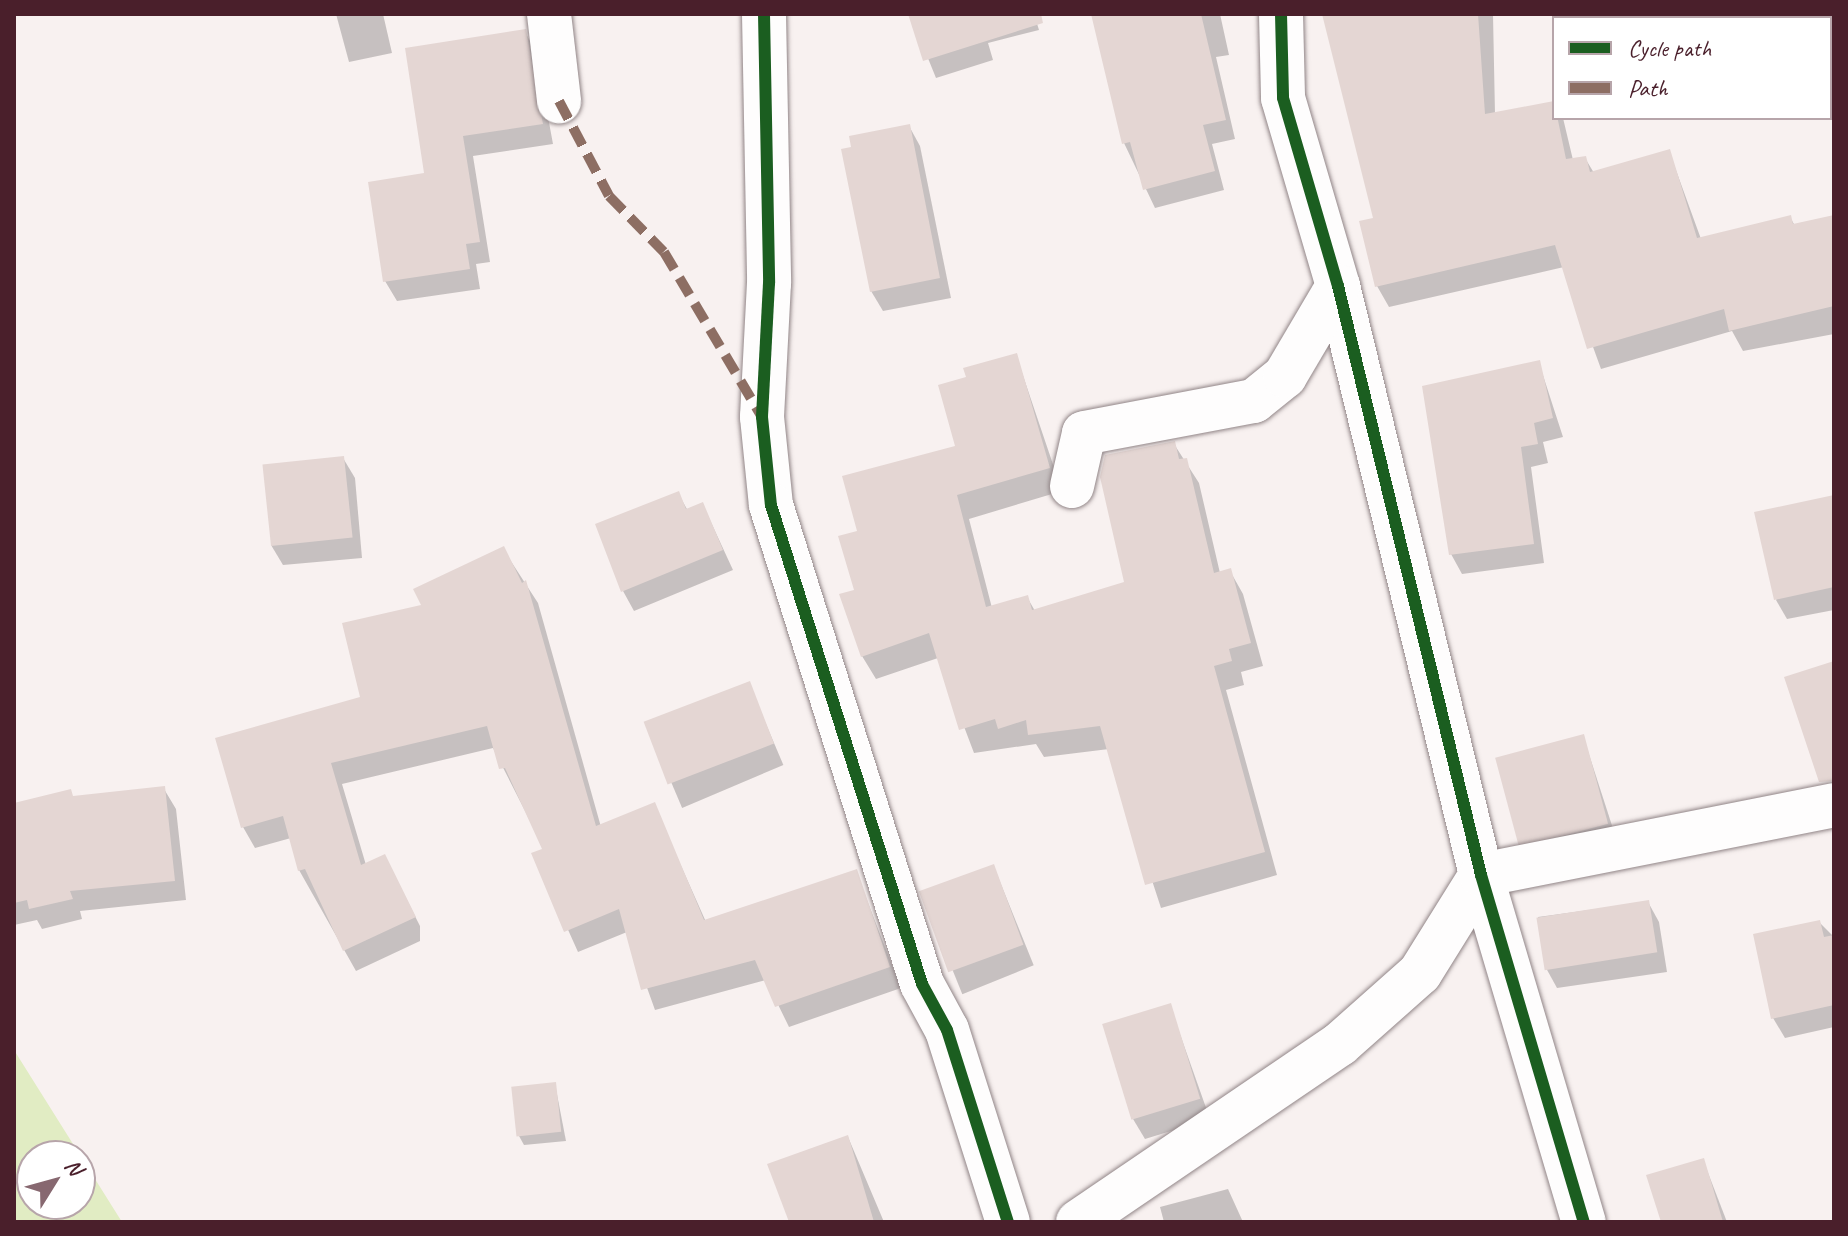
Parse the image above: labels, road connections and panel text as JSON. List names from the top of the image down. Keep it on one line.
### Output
{"legend":["Cycle path","Path"],"north":"top right"}
